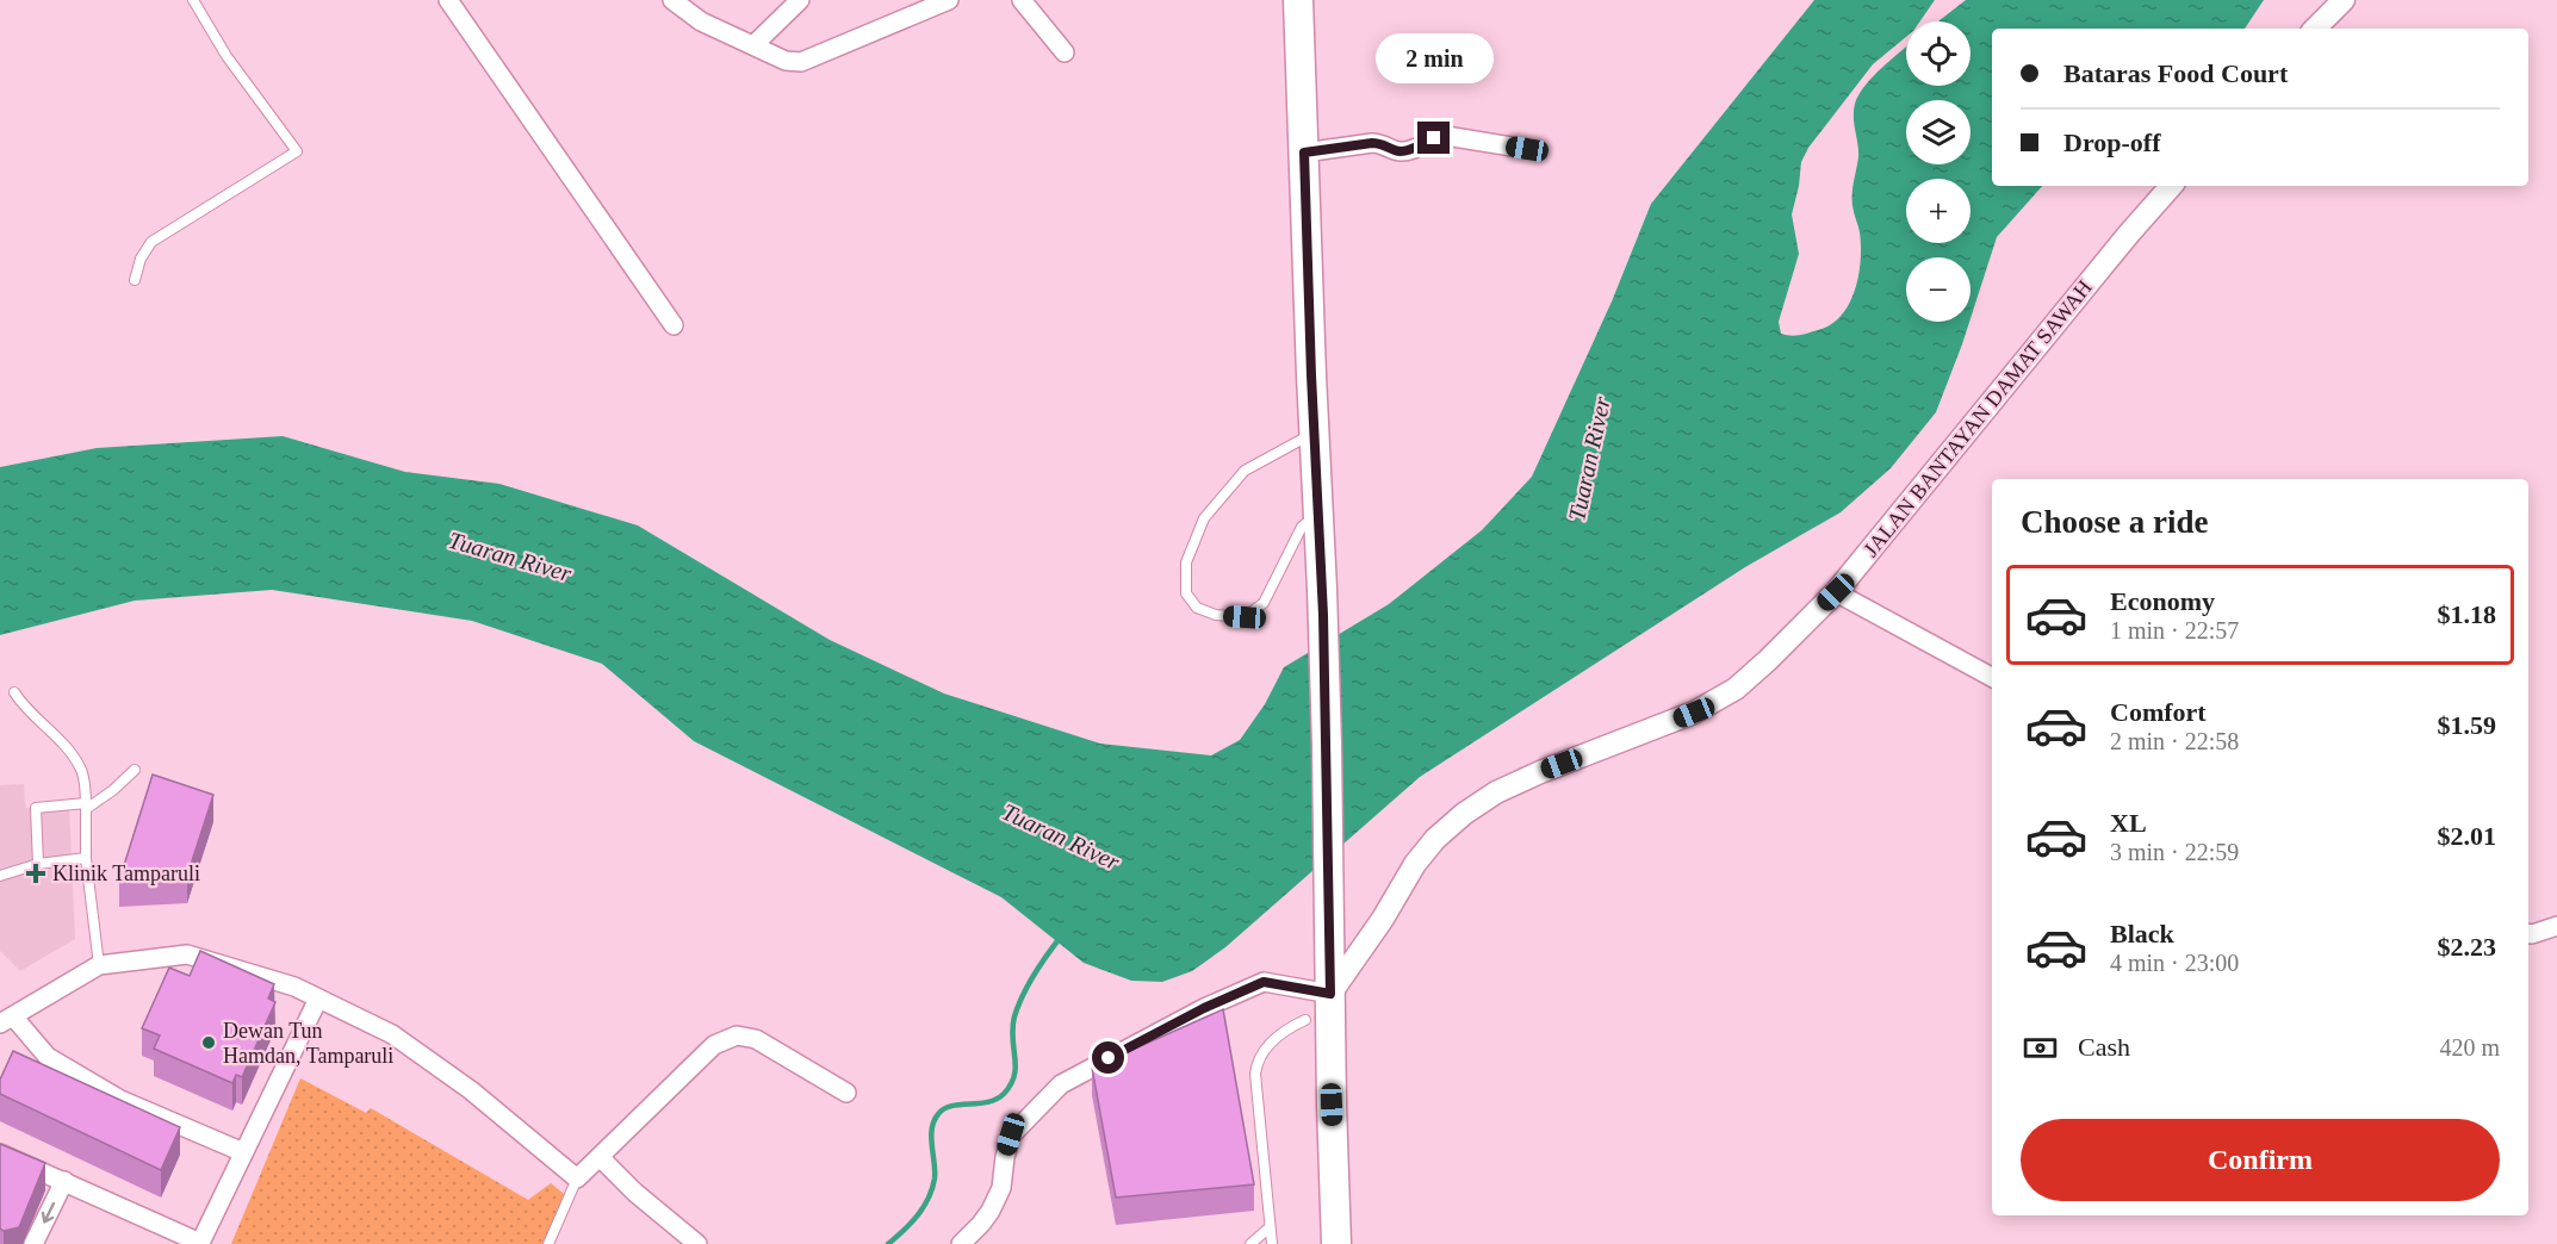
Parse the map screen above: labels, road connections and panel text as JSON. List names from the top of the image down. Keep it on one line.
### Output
{"streets":{"street":["JALAN BANTAYAN DAMAT SAWAH"]},"water":["Tuaran River"],"places":{"health":["Klinik Tamparuli"],"other":["Dewan Tun Hamdan, Tamparuli"]},"page":{"map_buttons":["+","−"],"banner":["Bataras Food Court","Drop-off"],"bubble":"2 min","heading":"Choose a ride","list":[{"name":"Economy","note":"1 min · 22:57","value":"$1.18"},{"name":"Comfort","note":"2 min · 22:58","value":"$1.59"},{"name":"XL","note":"3 min · 22:59","value":"$2.01"},{"name":"Black","note":"4 min · 23:00","value":"$2.23"}],"pay":["Cash","420 m"],"buttons":"Confirm"}}
